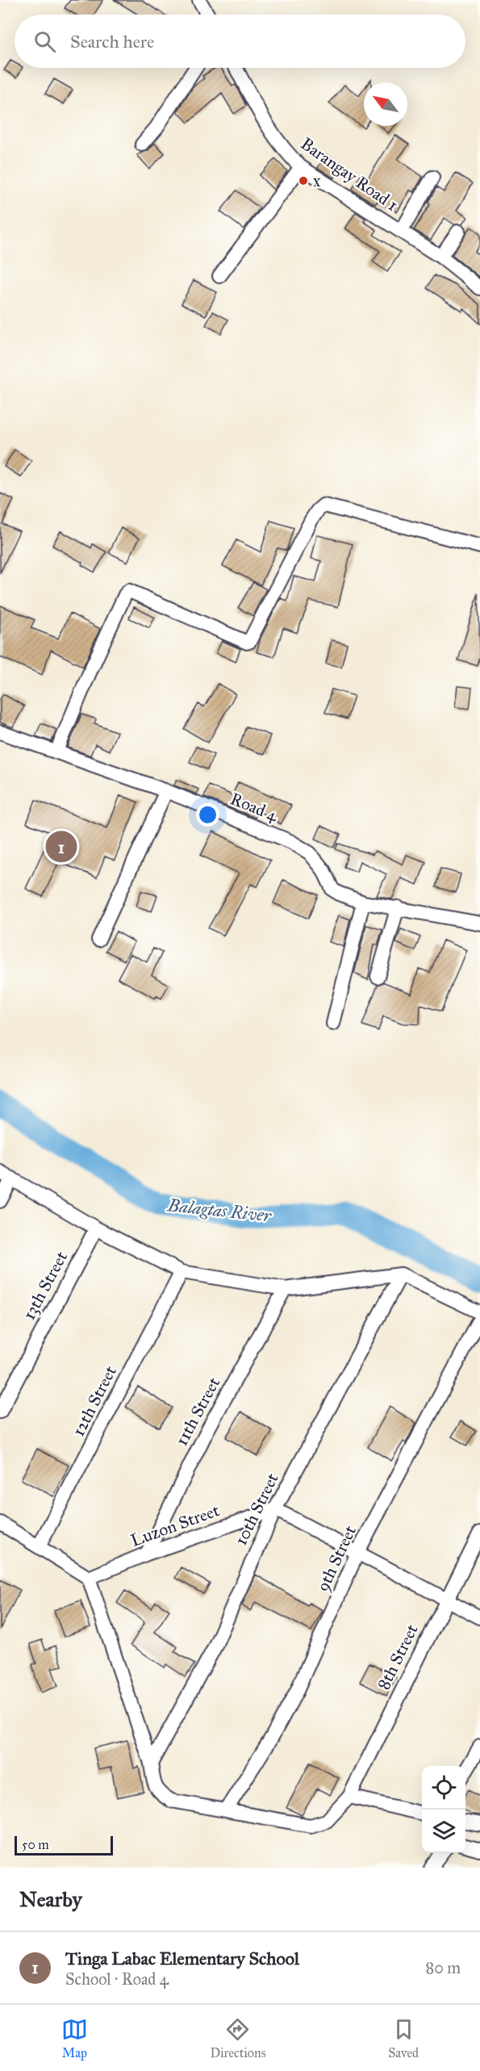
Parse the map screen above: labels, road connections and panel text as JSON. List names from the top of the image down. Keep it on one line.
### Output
{"streets":{"street":["Barangay Road 1","Road 4","13th Street","12th Street","11th Street","10th Street","Luzon Street","9th Street","8th Street"]},"crossings":[["11th Street","Luzon Street"],["10th Street","Luzon Street"],["10th Street","8th Street"],["Luzon Street","8th Street"],["9th Street","8th Street"]],"water":["Balagtas River"],"places":["x"],"scale_bar":"50 m","north":"top left","page":{"search":"Search here","pins":"1","scale":"50 m","heading":"Nearby","list":[{"mark":"1","name":"Tinga Labac Elementary School","note":"School · Road 4","value":"80 m"}],"nav":["Map","Directions","Saved"]}}
